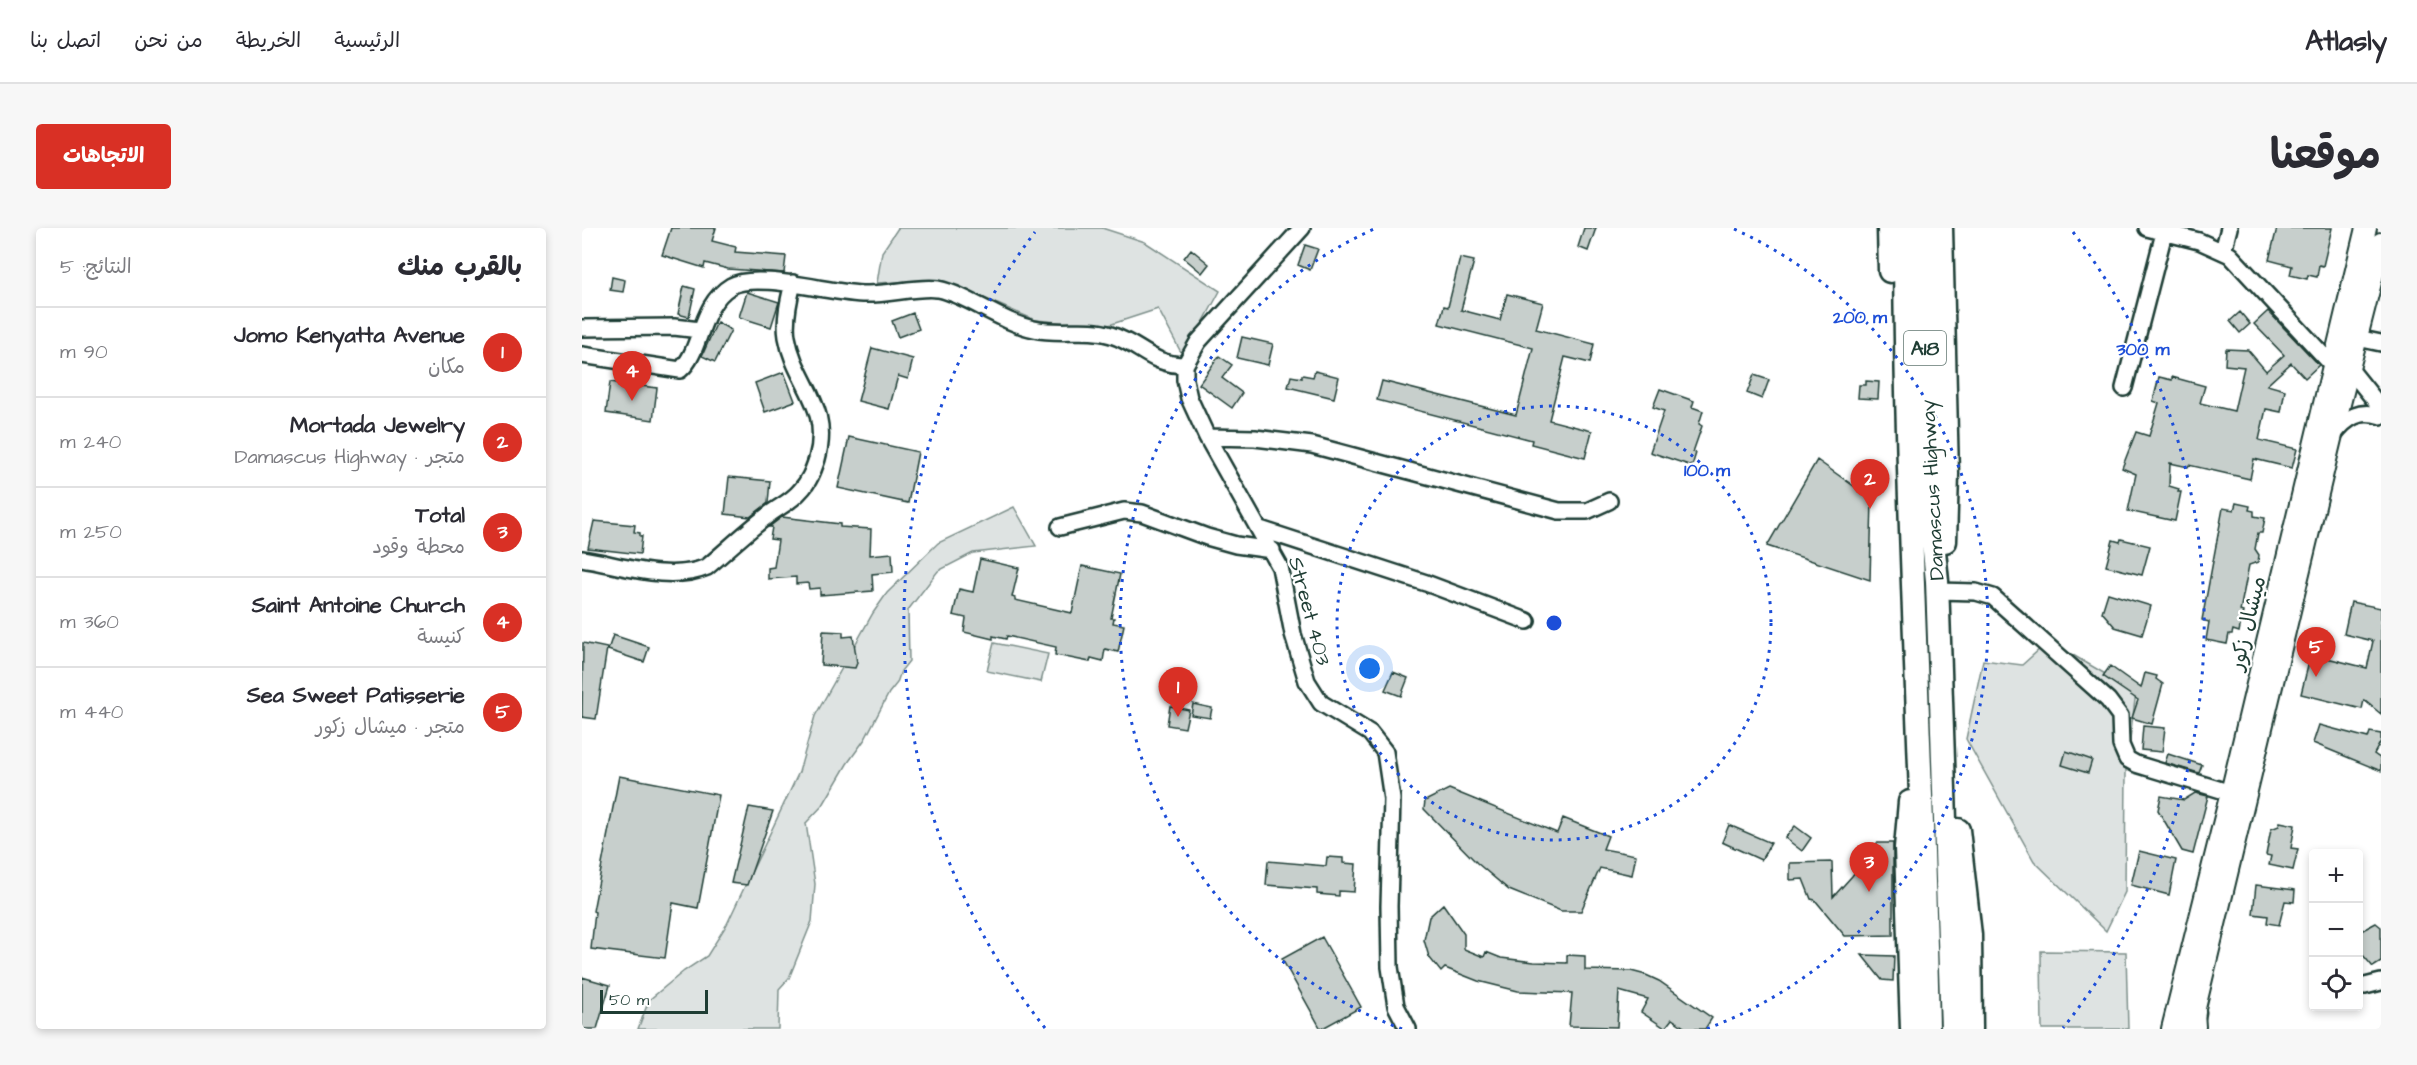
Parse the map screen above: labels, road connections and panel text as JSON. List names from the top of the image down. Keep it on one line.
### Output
{"streets":{"highway":["A18","Damascus Highway"],"main road":["ميشال زكور"],"street":["Street 403"]},"scale_bar":"50 m","page":{"header":"Atlasly","nav":["الرئيسية","الخريطة","من نحن","اتصل بنا"],"title":"موقعنا","buttons":"الاتجاهات","heading":["بالقرب منك","النتائج: 5"],"list":[{"mark":"1","name":"Jomo Kenyatta Avenue","note":"مكان","value":"90 m"},{"mark":"2","name":"Mortada Jewelry","note":"متجر · Damascus Highway","value":"240 m"},{"mark":"3","name":"Total","note":"محطة وقود","value":"250 m"},{"mark":"4","name":"Saint Antoine Church","note":"كنيسة","value":"360 m"},{"mark":"5","name":"Sea Sweet Patisserie","note":"متجر · ميشال زكور","value":"440 m"}],"pins":["4","2","5","1","3"],"map_buttons":["+","−"],"scale":"50 m"},"rings":["200 m","300 m","100 m"]}
